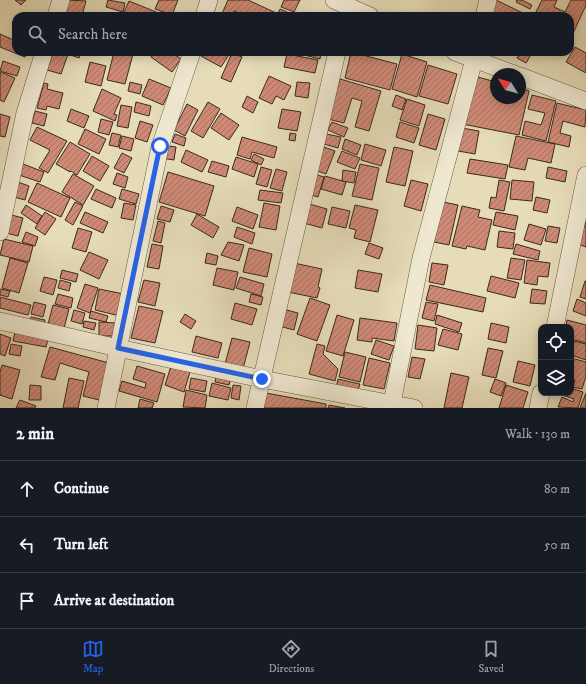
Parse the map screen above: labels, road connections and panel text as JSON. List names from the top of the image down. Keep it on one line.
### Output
{"north":"top left","page":{"search":"Search here","heading":["2 min","Walk · 130 m"],"list":[["Continue","80 m"],["Turn left","50 m"],"Arrive at destination"],"nav":["Map","Directions","Saved"]}}
